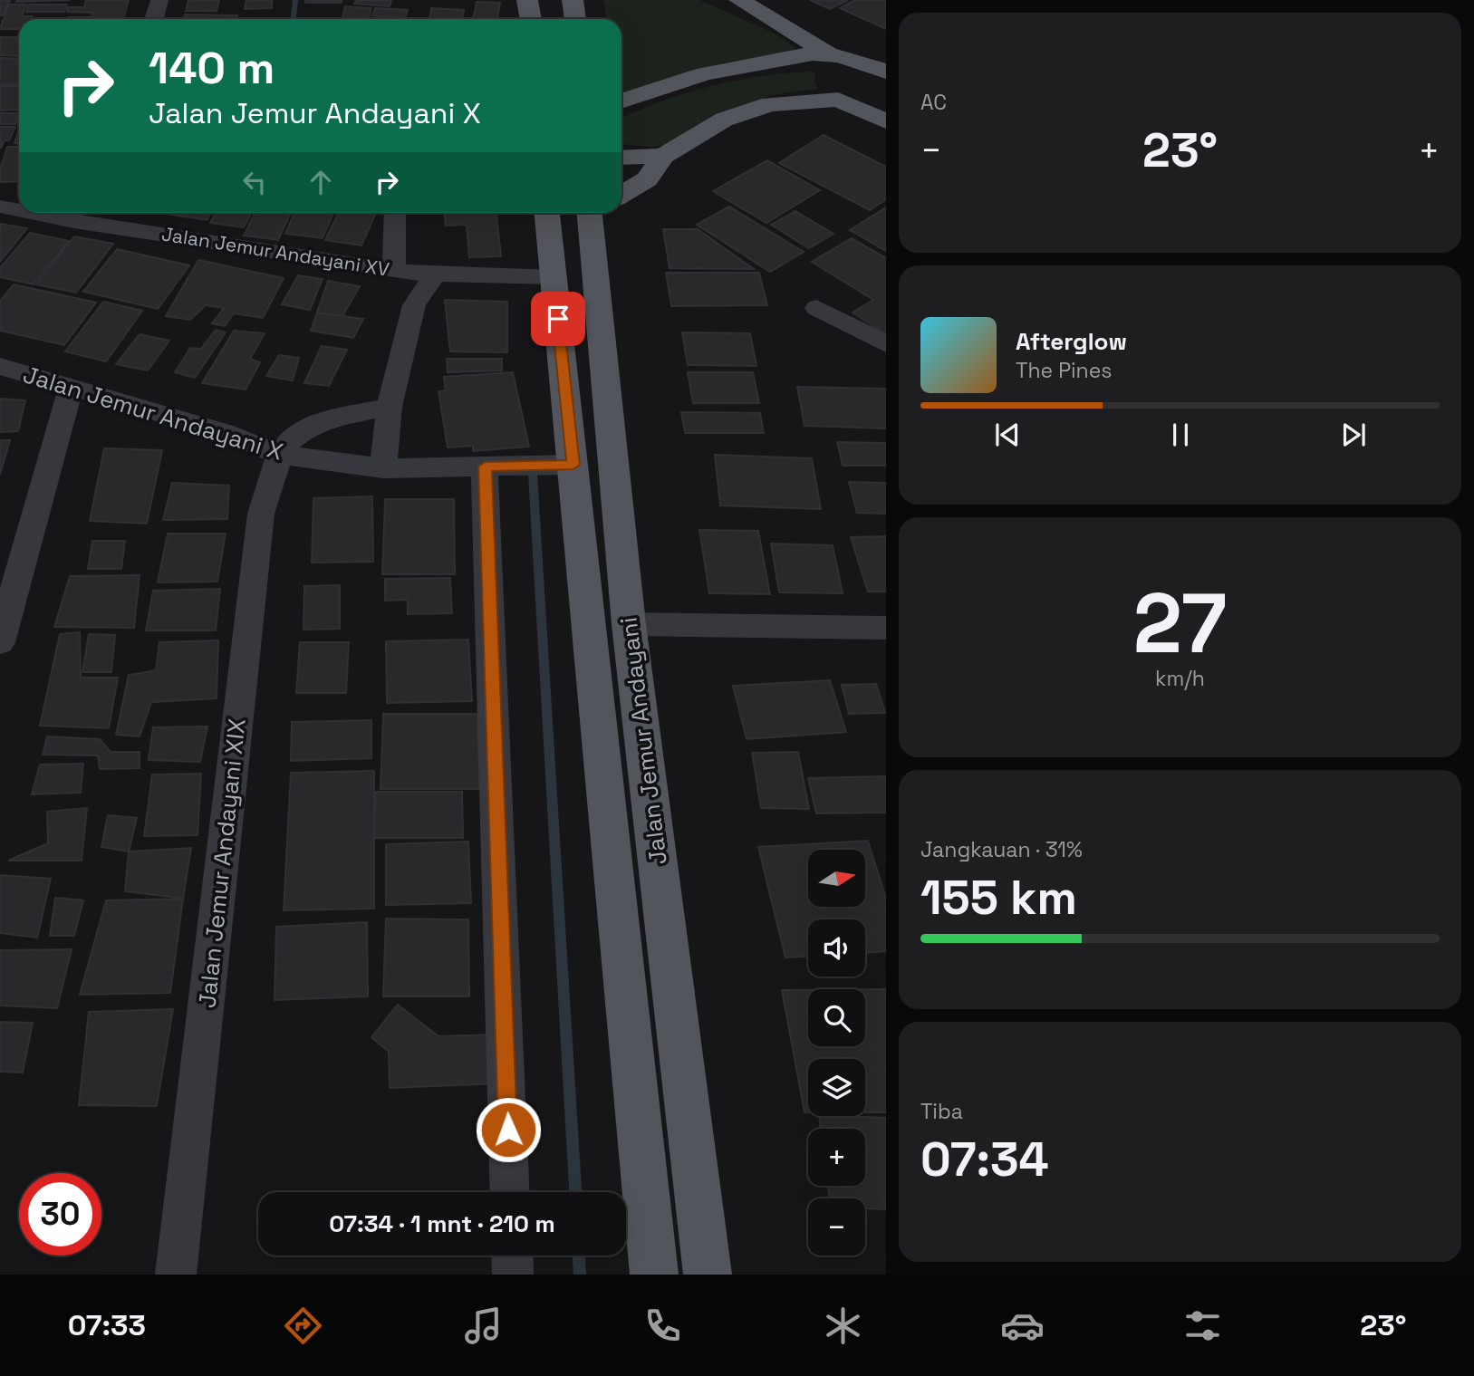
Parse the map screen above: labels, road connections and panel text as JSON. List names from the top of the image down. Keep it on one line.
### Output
{"streets":{"main road":["Jalan Jemur Andayani"],"street":["Jalan Jemur Andayani XV","Jalan Jemur Andayani X","Jalan Jemur Andayani XIX"]},"crossings":[["Jalan Jemur Andayani XV","Jalan Jemur Andayani"],["Jalan Jemur Andayani X","Jalan Jemur Andayani"],["Jalan Jemur Andayani X","Jalan Jemur Andayani XIX"]],"north":"right","page":{"tile":["AC",["27","km/h"],["Jangkauan · 31%","155 km"],["Tiba","07:34"]],"turn":["140 m","Jalan Jemur Andayani X"],"heat":["−","23°","+"],"song":["Afterglow","The Pines"],"map_buttons":["+","−"],"limit":"30","trip":"07:34 · 1 mnt · 210 m","tabs":["07:33","23°"]}}
